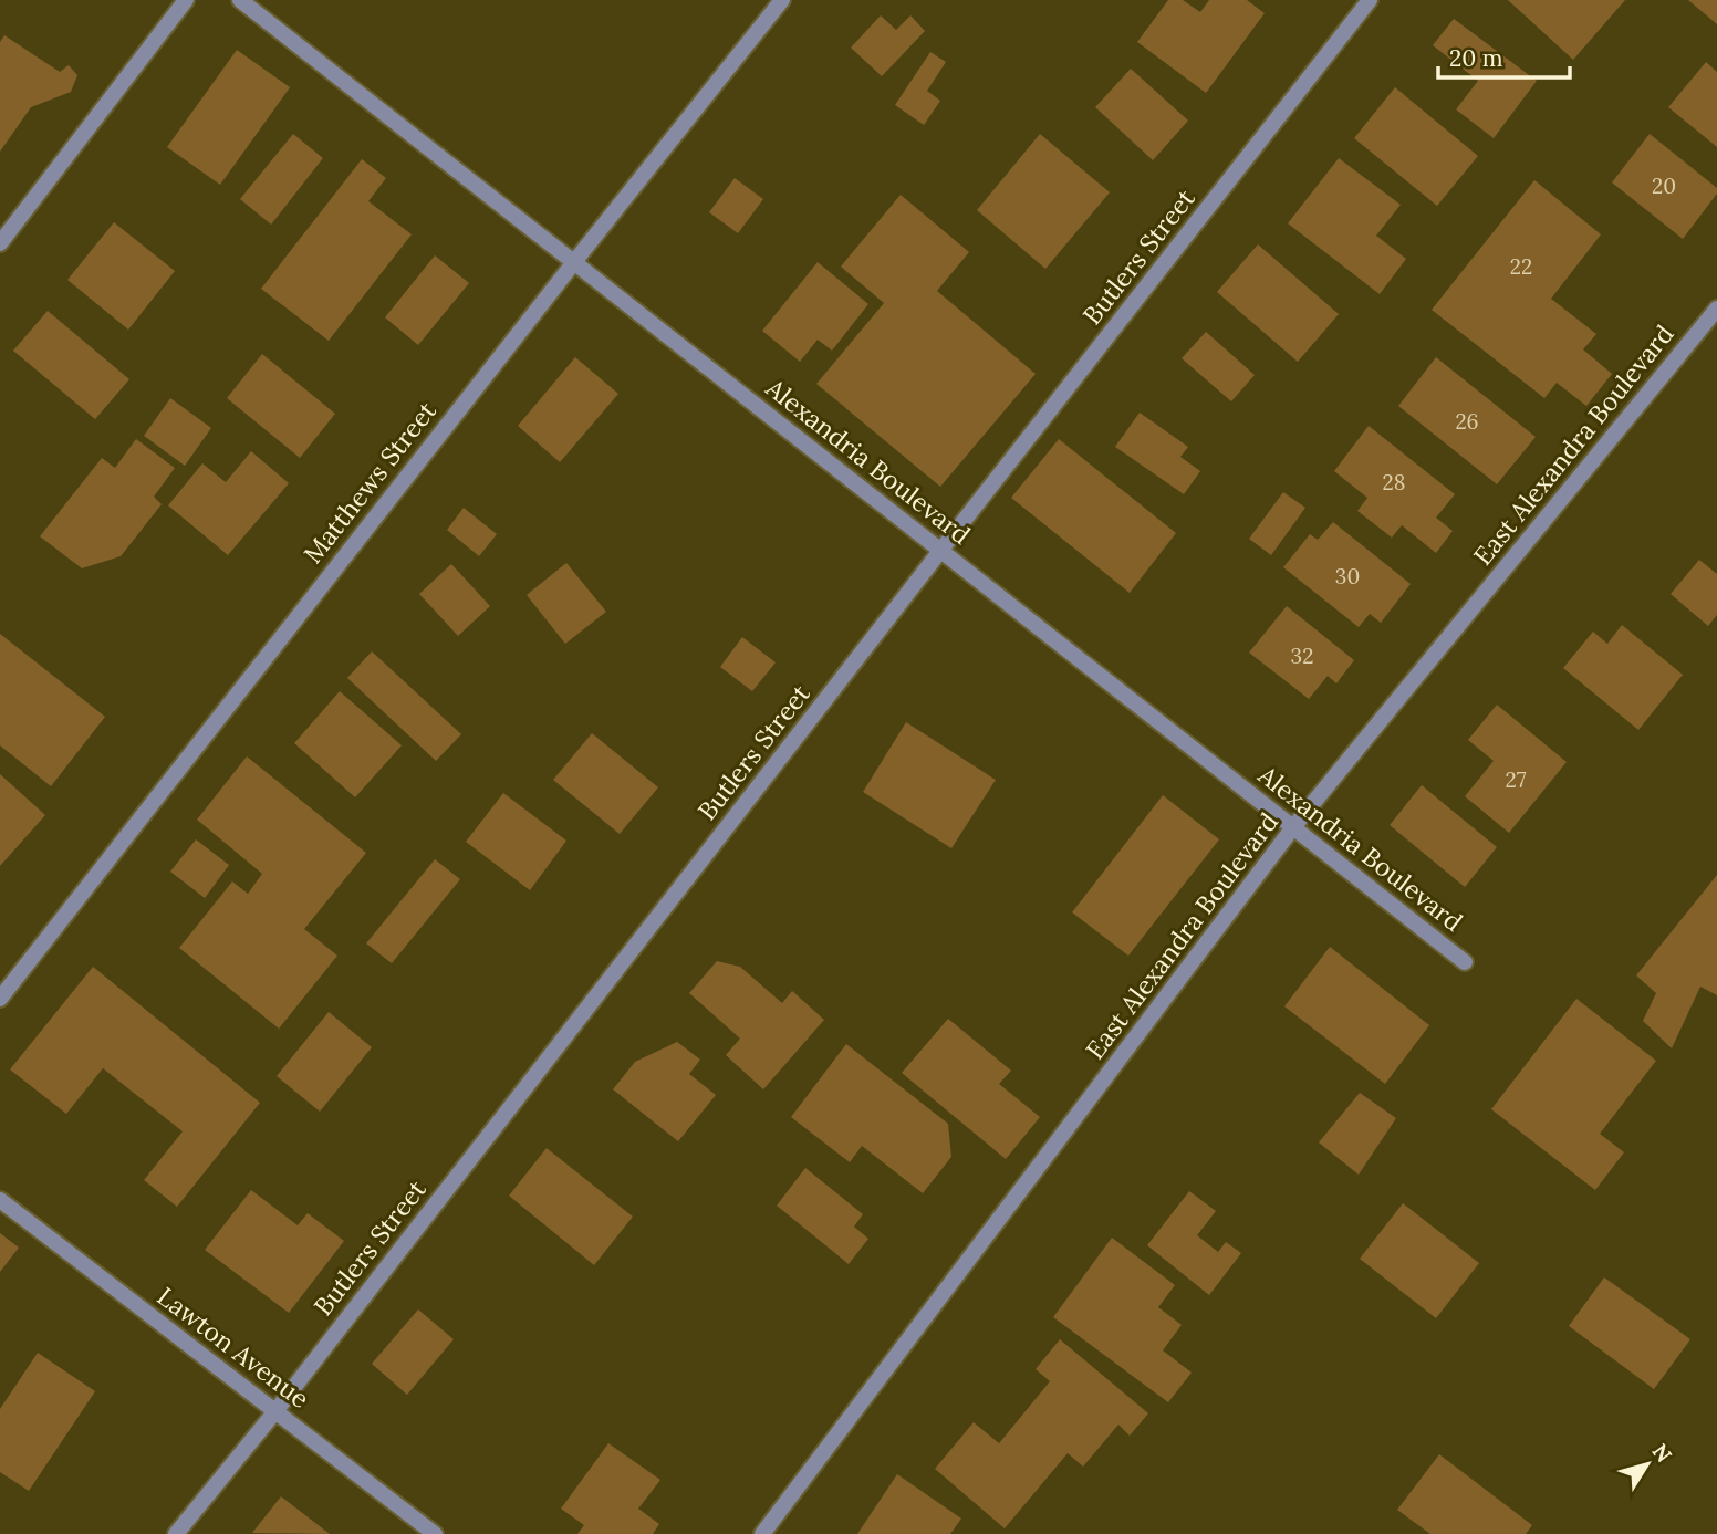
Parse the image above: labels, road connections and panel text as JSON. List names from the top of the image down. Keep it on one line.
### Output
{"streets":{"street":["Butlers Street","East Alexandra Boulevard","Alexandria Boulevard","Matthews Street","Lawton Avenue"]},"crossings":[["Butlers Street","Alexandria Boulevard"],["Butlers Street","Lawton Avenue"],["East Alexandra Boulevard","Alexandria Boulevard"],["Alexandria Boulevard","Matthews Street"]],"house_numbers":["20","22","26","28","30","32","27"],"scale_bar":"20 m","north":"top right"}
